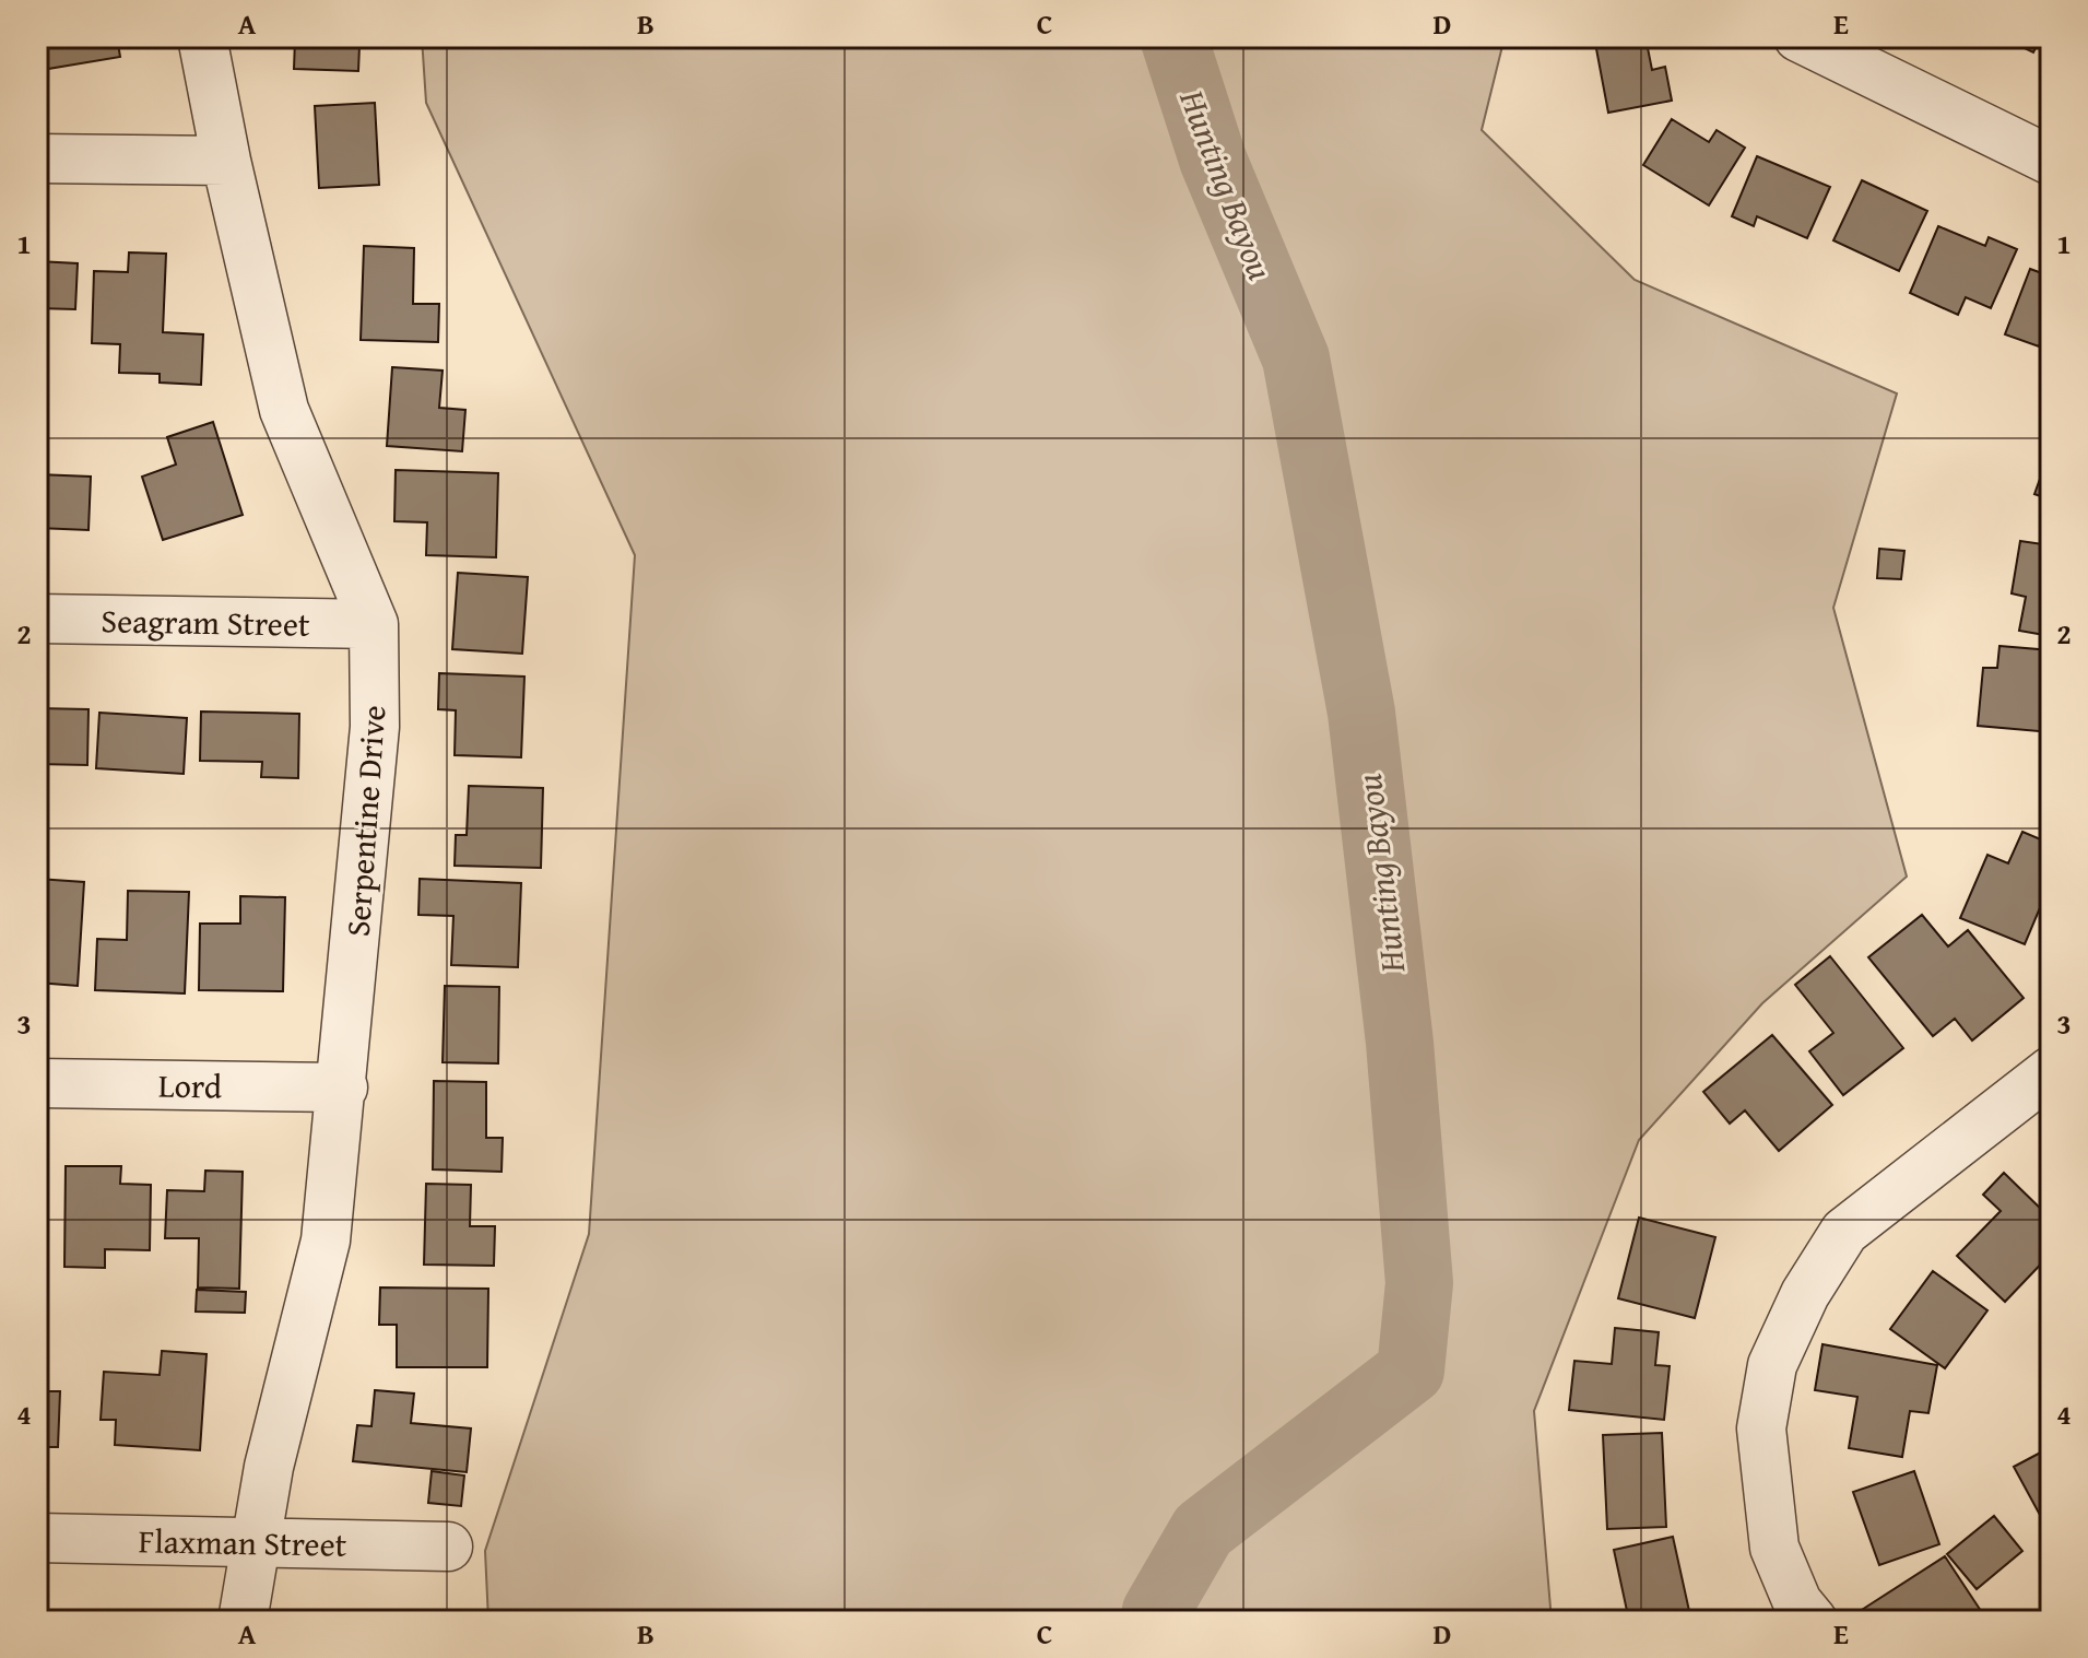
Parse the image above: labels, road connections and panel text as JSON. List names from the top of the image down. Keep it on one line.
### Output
{"streets":{"street":["Seagram Street","Serpentine Drive","Lord","Flaxman Street"]},"crossings":[["Seagram Street","Serpentine Drive"],["Serpentine Drive","Lord"],["Serpentine Drive","Flaxman Street"]],"water":["Hunting Bayou"],"grid":{"columns":["A","B","C","D","E"],"rows":["1","2","3","4"]}}
